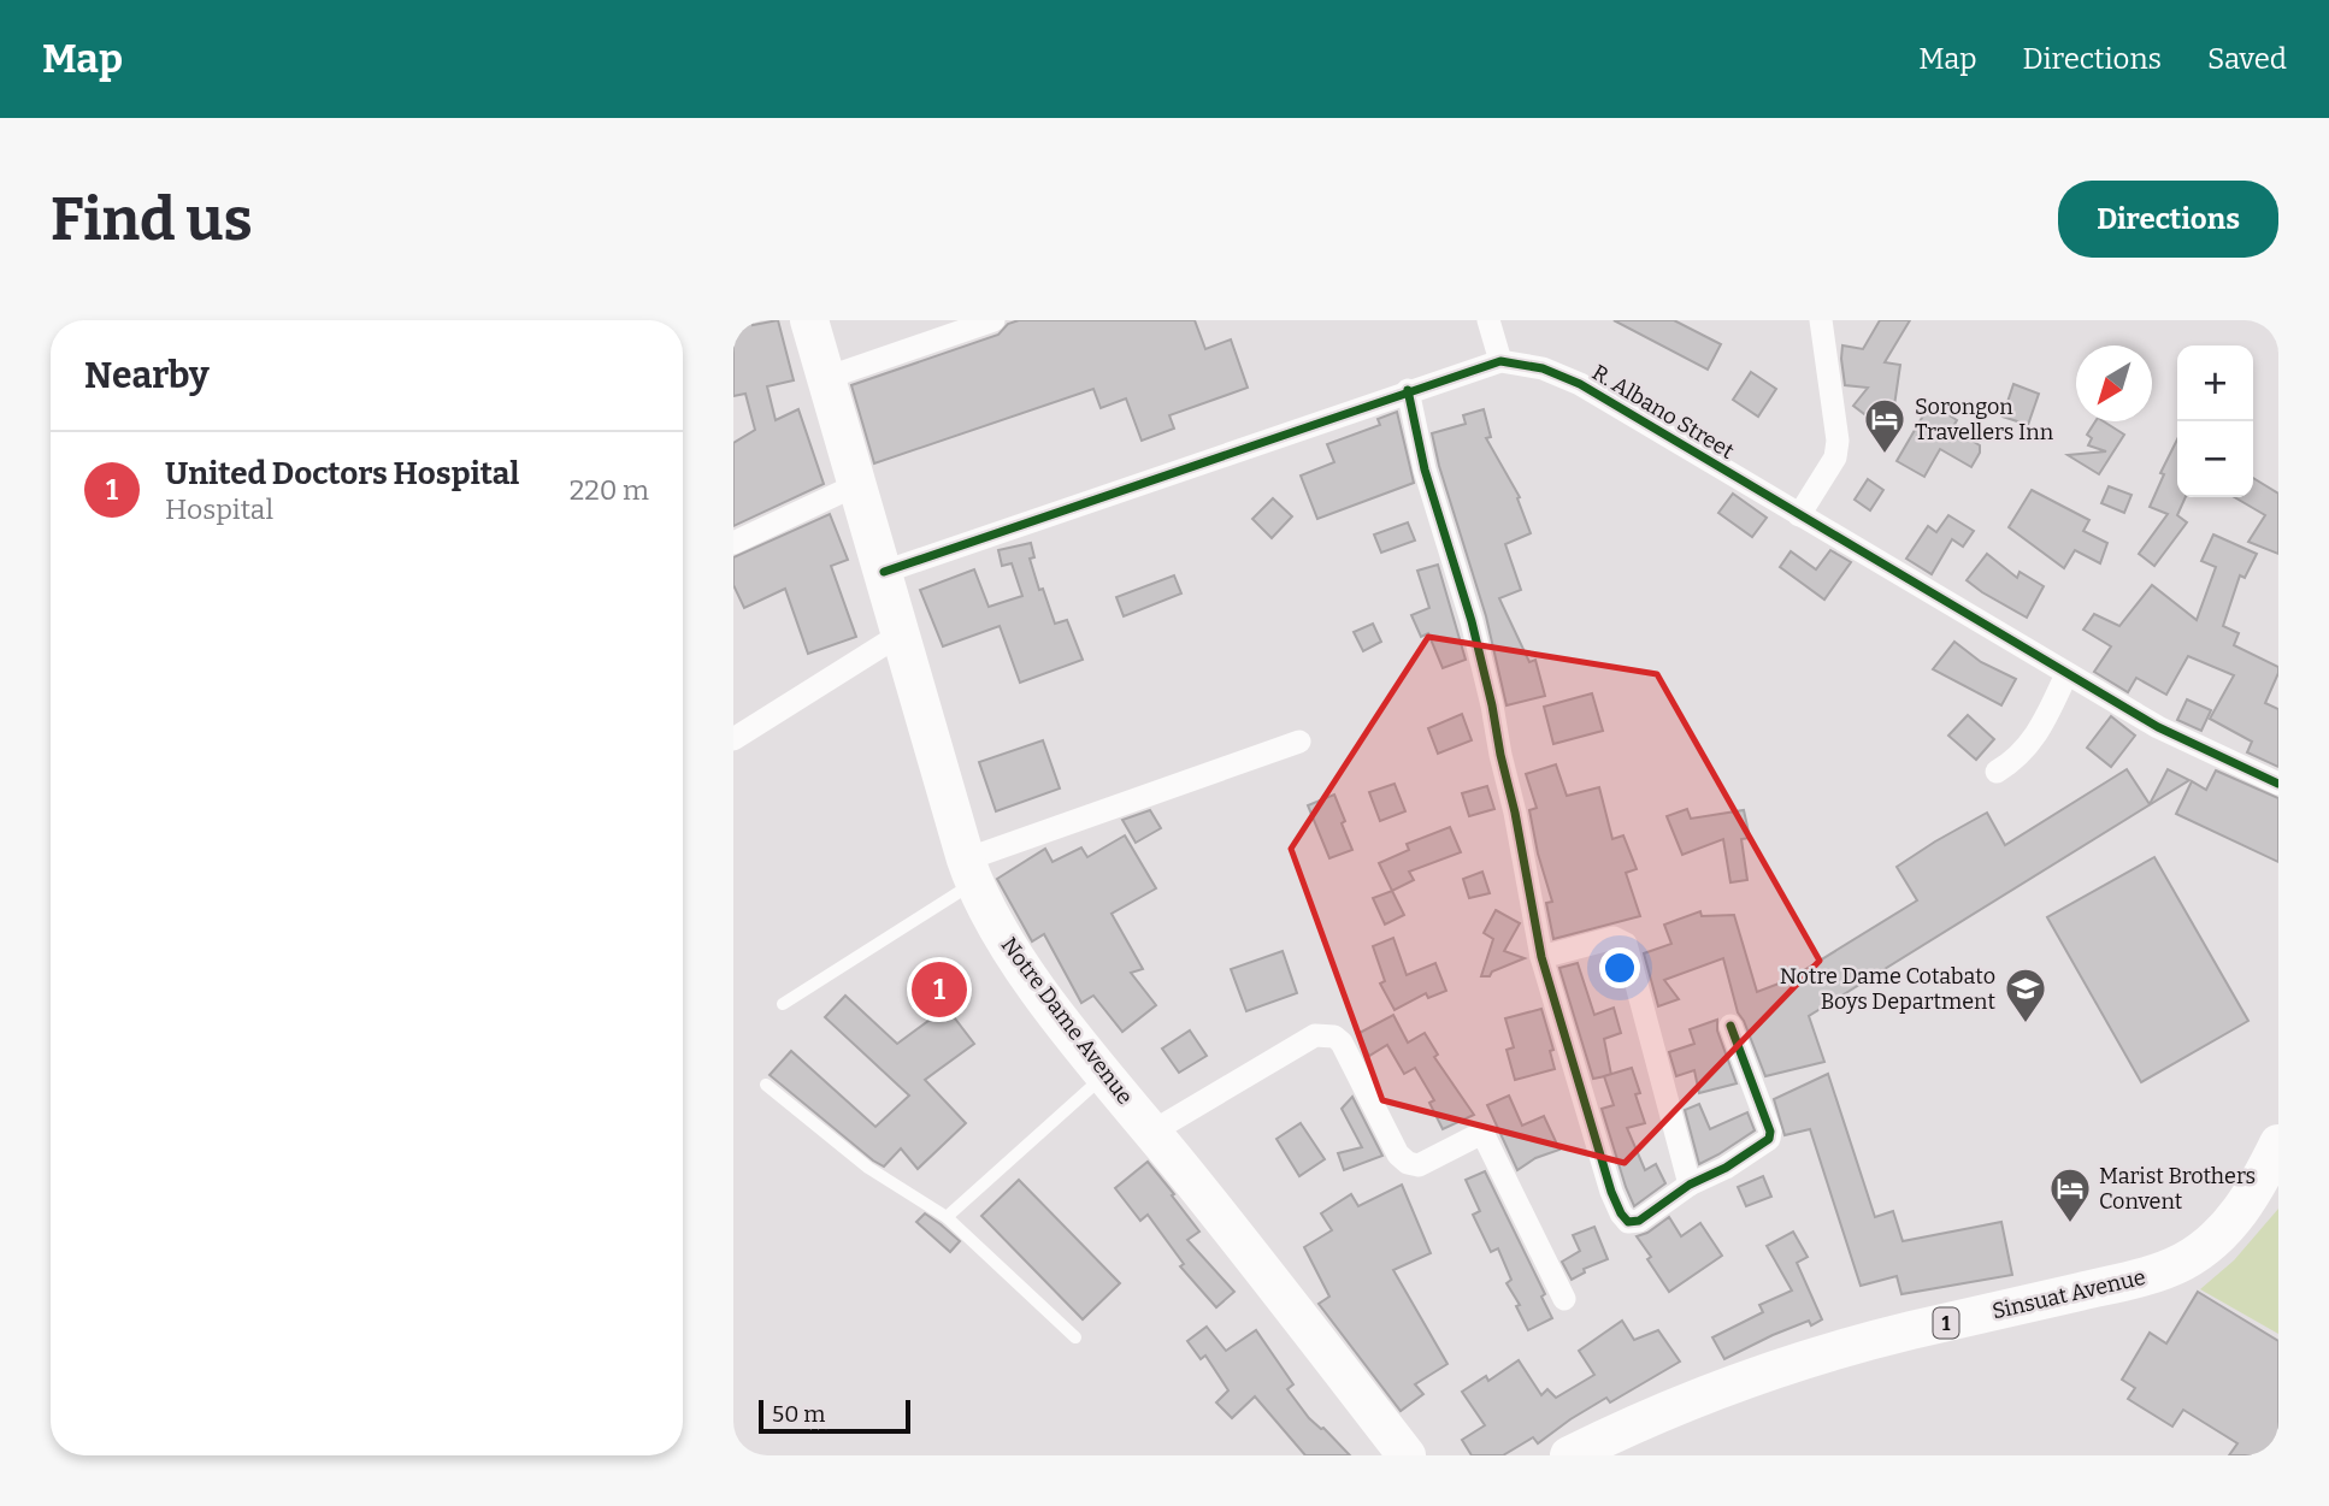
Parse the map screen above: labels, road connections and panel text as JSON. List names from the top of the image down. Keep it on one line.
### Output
{"streets":{"main road":["Notre Dame Avenue","Sinsuat Avenue","1"],"street":["R. Albano Street"]},"crossings":[["R. Albano Street","Notre Dame Avenue"]],"places":{"hotel":["Sorongon Travellers Inn","Marist Brothers Convent"],"school or university":["Notre Dame Cotabato Boys Department"]},"scale_bar":"50 m","north":"bottom left","page":{"header":"Map","nav":["Map","Directions","Saved"],"buttons":"Directions","title":"Find us","heading":"Nearby","map_buttons":["+","−"],"list":[{"mark":"1","name":"United Doctors Hospital","note":"Hospital","value":"220 m"}],"pins":"1","scale":"50 m"}}
